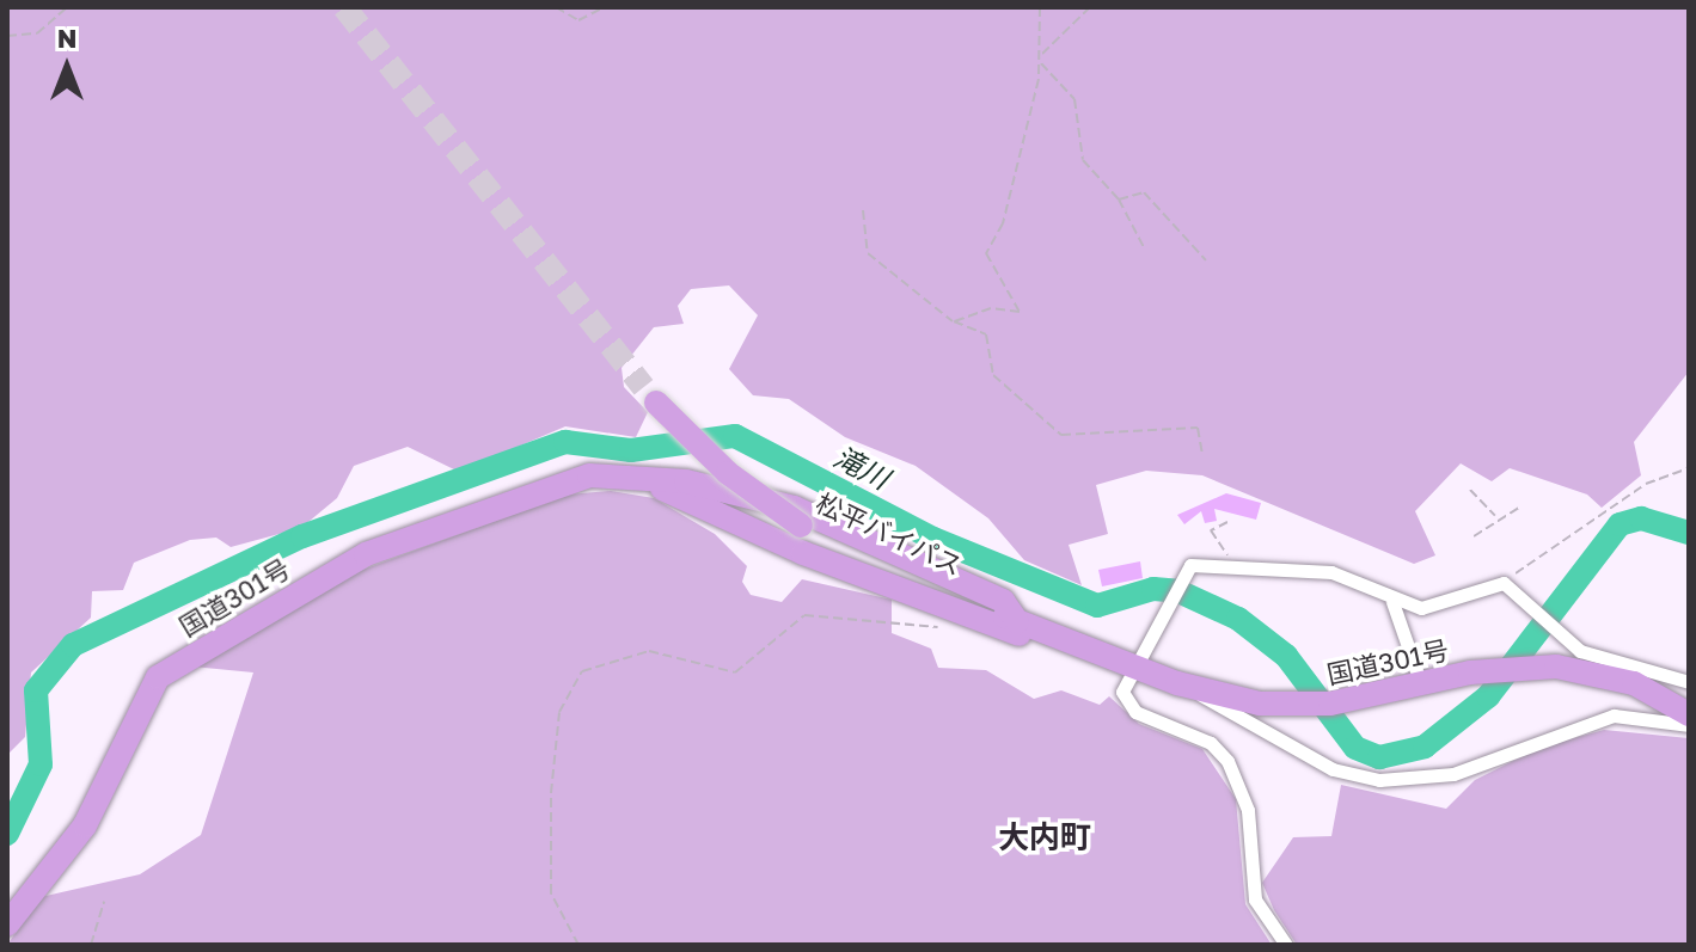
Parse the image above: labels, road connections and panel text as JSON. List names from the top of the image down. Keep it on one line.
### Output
{"streets":{"highway":["松平バイパス","国道301号"]},"crossings":[["松平バイパス","国道301号"]],"districts":["大内町"],"water":["滝川"],"north":"top"}
